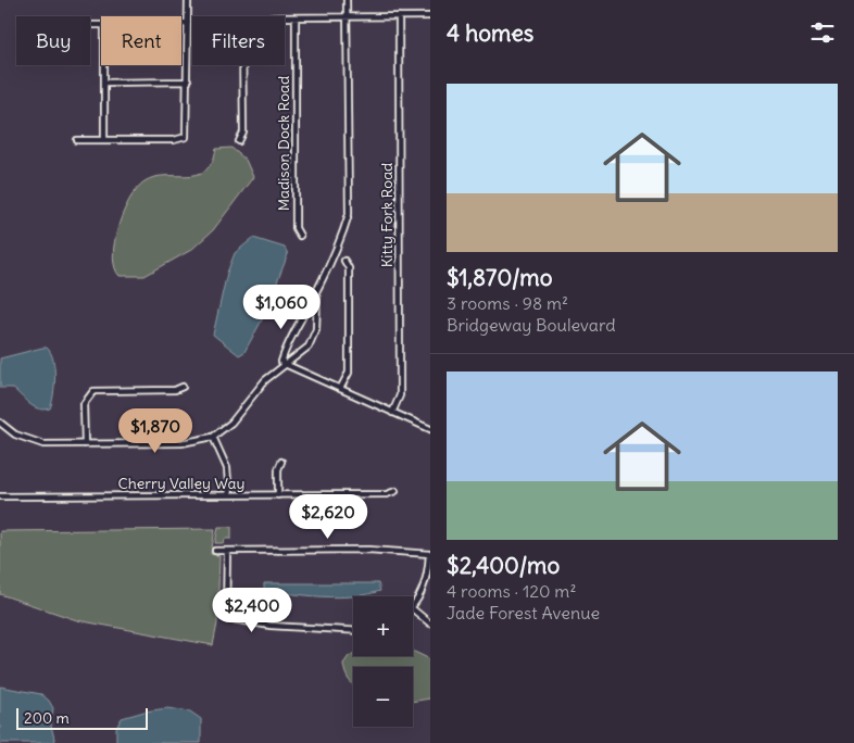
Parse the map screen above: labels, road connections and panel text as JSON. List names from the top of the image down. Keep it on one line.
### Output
{"streets":{"street":["Madison Dock Road","Kitty Fork Road","Cherry Valley Way"]},"scale_bar":"200 m","page":{"heading":"4 homes","chip":["Buy","Rent","Filters"],"list":[{"name":"$1,870/mo","note":"3 rooms · 98 m² · Bridgeway Boulevard"},{"name":"$2,400/mo","note":"4 rooms · 120 m² · Jade Forest Avenue"}],"price":["$1,060","$1,870","$2,620","$2,400"],"map_buttons":["+","−"],"scale":"200 m"}}
